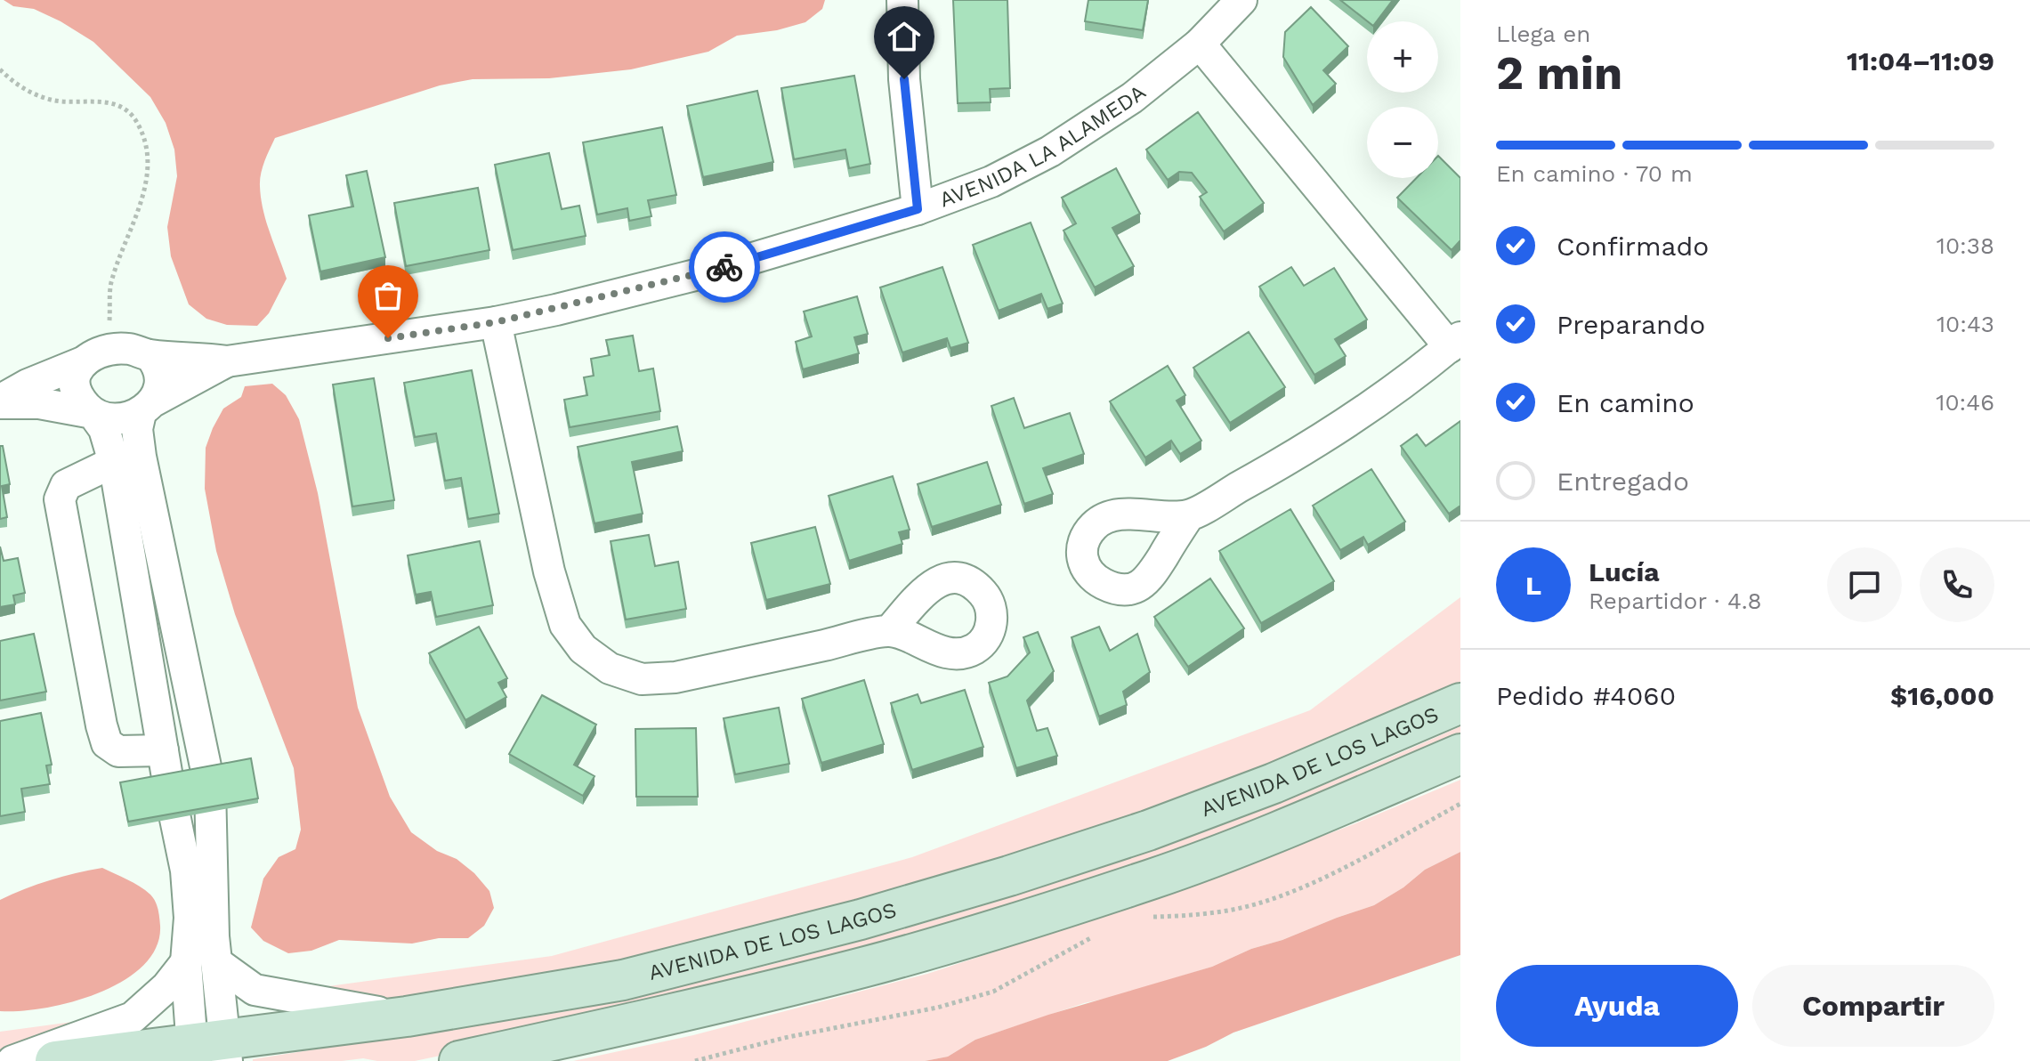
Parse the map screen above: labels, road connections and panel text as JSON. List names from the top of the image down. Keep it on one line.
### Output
{"streets":{"street":["AVENIDA LA ALAMEDA","AVENIDA DE LOS LAGOS"]},"page":{"heading":["2 min","Llega en","11:04–11:09"],"panel":["Lucía","Repartidor · 4.8","Pedido #4060","$16,000"],"map_buttons":["+","−"],"bar":"En camino · 70 m","list":[["Confirmado","10:38"],["Preparando","10:43"],["En camino","10:46"],"Entregado"],"round":"L","buttons":["Ayuda","Compartir"]}}
